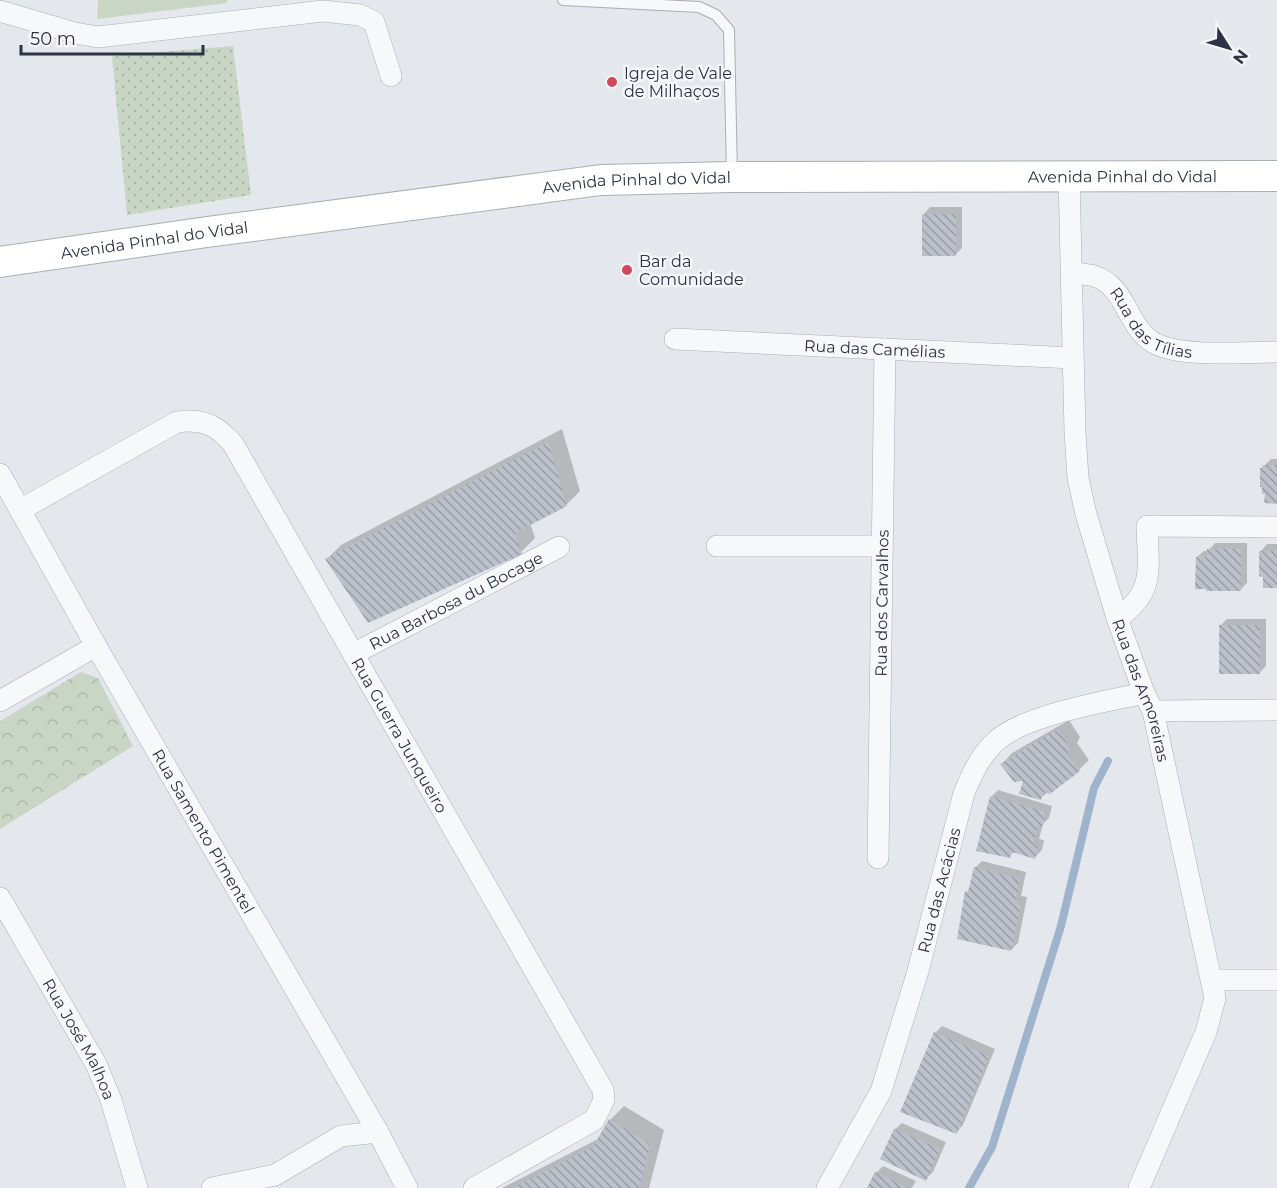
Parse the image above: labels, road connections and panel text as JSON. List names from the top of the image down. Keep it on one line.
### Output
{"streets":{"street":["Avenida Pinhal do Vidal","Rua das Tílias","Rua das Camélias","Rua Barbosa du Bocage","Rua dos Carvalhos","Rua das Amoreiras","Rua Guerra Junqueiro","Rua Samento Pimentel","Rua das Acácias","Rua José Malhoa"]},"crossings":[["Avenida Pinhal do Vidal","Rua das Amoreiras"],["Rua das Tílias","Rua das Amoreiras"],["Rua das Camélias","Rua dos Carvalhos"],["Rua das Camélias","Rua das Amoreiras"],["Rua Barbosa du Bocage","Rua Guerra Junqueiro"],["Rua das Amoreiras","Rua das Acácias"],["Rua Guerra Junqueiro","Rua Samento Pimentel"]],"places":["Igreja de Vale de Milhaços","Bar da Comunidade"],"scale_bar":"50 m","north":"bottom right"}
